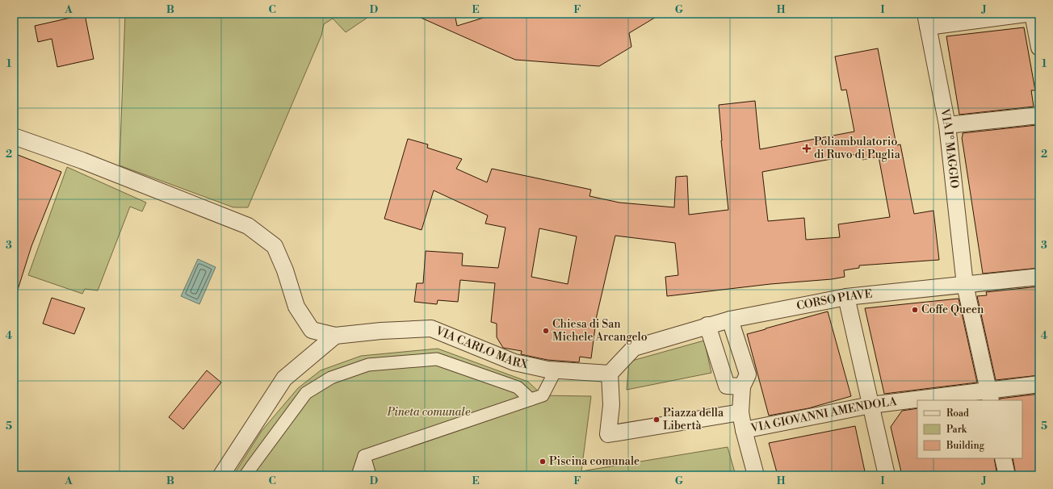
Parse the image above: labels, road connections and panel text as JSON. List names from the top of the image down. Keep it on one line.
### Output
{"streets":{"street":["VIA I° MAGGIO","CORSO PIAVE","VIA CARLO MARX","VIA GIOVANNI AMENDOLA"]},"crossings":[["VIA I° MAGGIO","CORSO PIAVE"],["VIA I° MAGGIO","VIA GIOVANNI AMENDOLA"],["CORSO PIAVE","VIA CARLO MARX"]],"parks":["Pineta comunale"],"places":{"health":["Poliambulatorio di Ruvo di Puglia"],"other":["Coffe Queen","Chiesa di San Michele Arcangelo","Piazza della Libertà","Piscina comunale"]},"legend":["Road","Park","Building"],"grid":{"columns":["A","B","C","D","E","F","G","H","I","J"],"rows":["1","2","3","4","5"]}}
